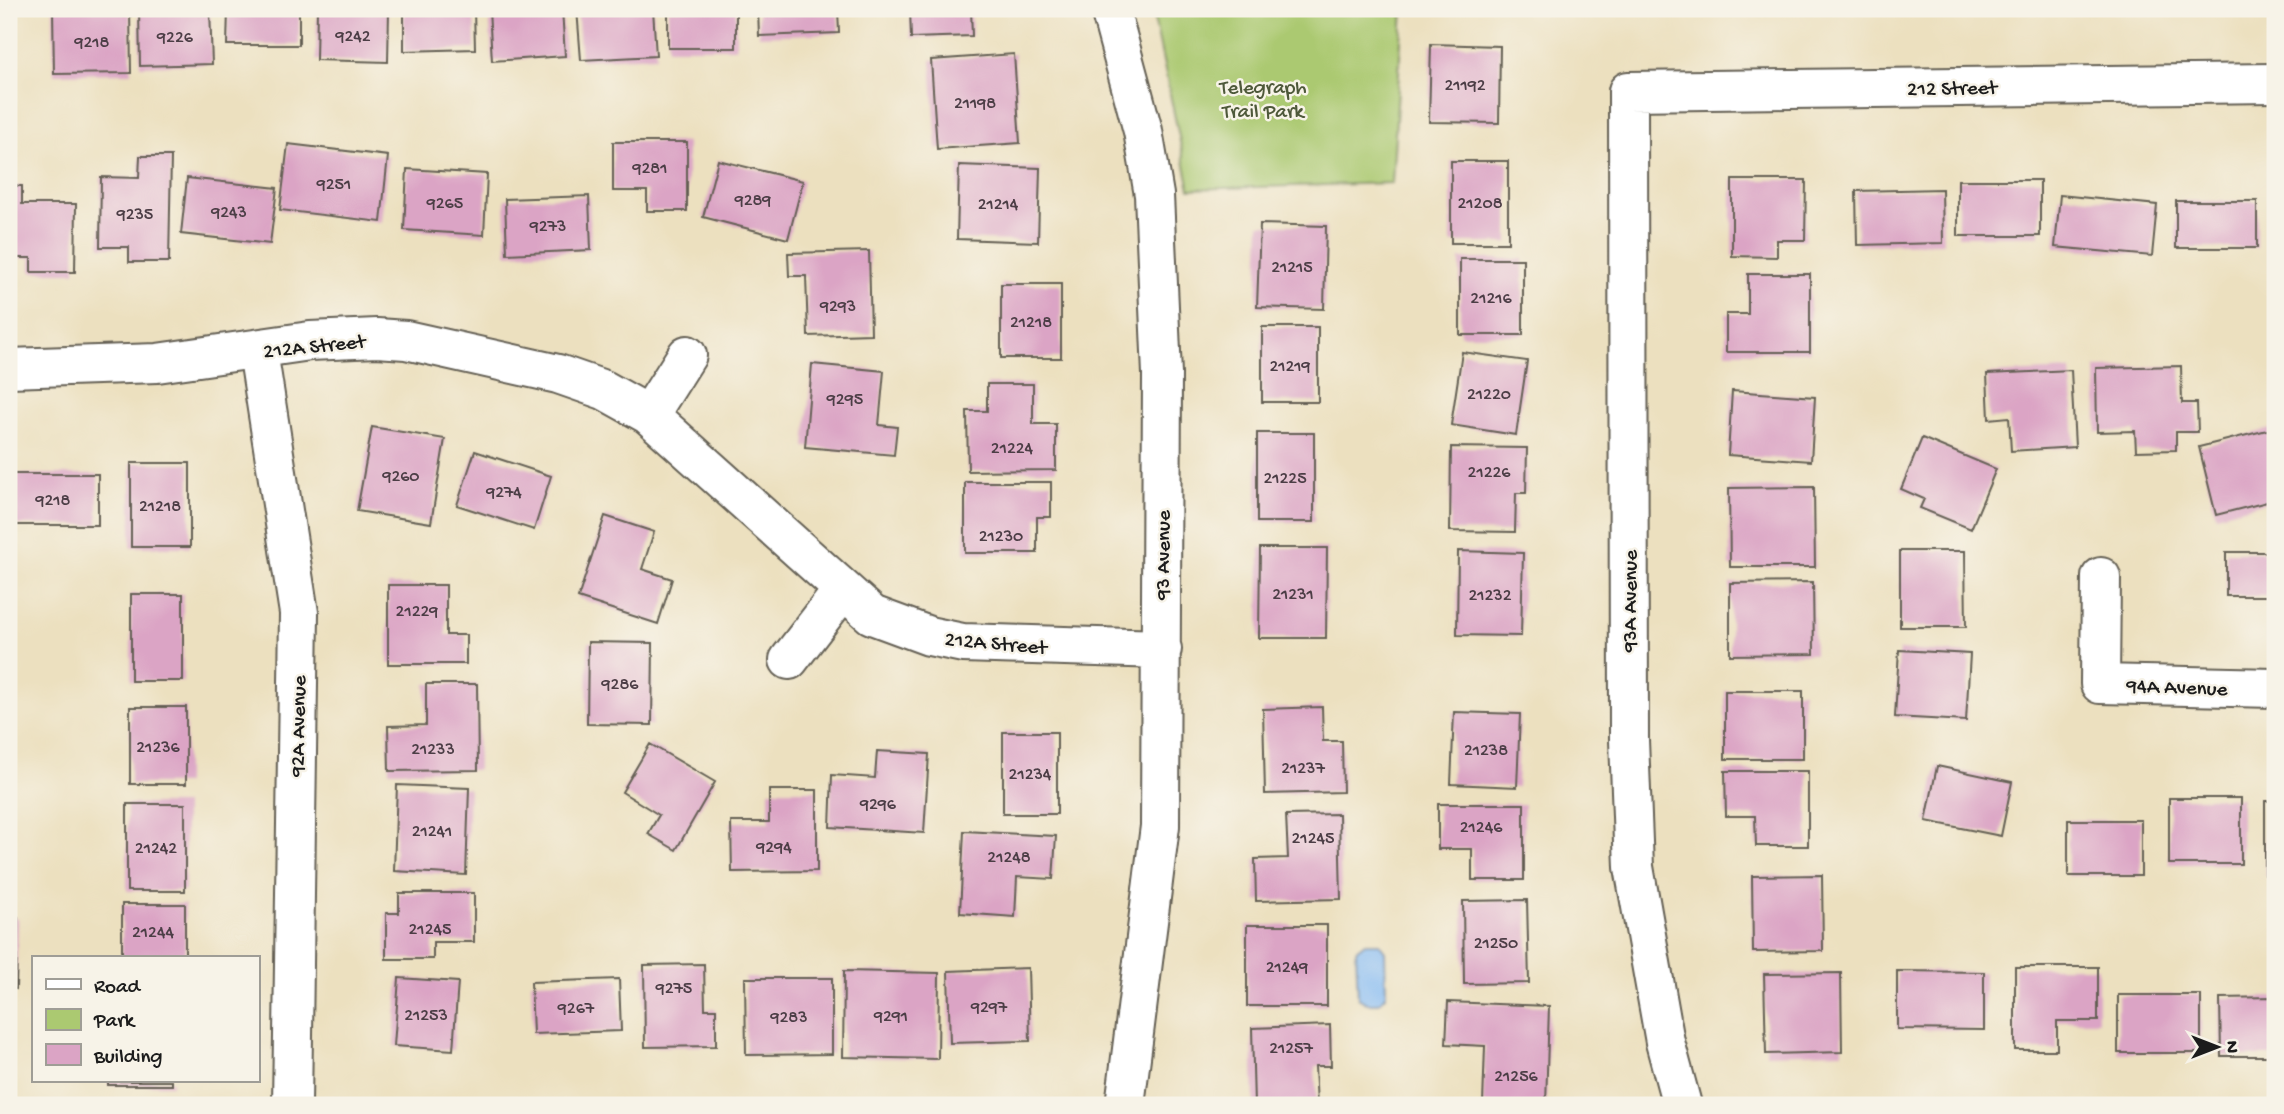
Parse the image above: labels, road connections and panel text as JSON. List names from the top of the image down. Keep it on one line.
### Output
{"streets":{"street":["212 Street","212A Street","93 Avenue","93A Avenue","94A Avenue","92A Avenue"]},"crossings":[["212 Street","93A Avenue"],["212A Street","93 Avenue"],["212A Street","92A Avenue"]],"parks":["Telegraph Trail Park"],"house_numbers":["9242","9226","9218","21192","21198","9281","9251","9289","9265","21208","21214","9243","9235","9273","21215","21216","9293","21218","21219","21220","9295","21224","21226","9260","21225","9274","9218","21218","21230","21231","21232","21229","9286","21236","21233","21238","21237","21234","9296","21246","21241","21245","9294","21242","21248","21245","21244","21250","21249","9275","9297","9267","21253","9291","9283","21257","21256"],"legend":["Road","Park","Building"],"north":"right"}
